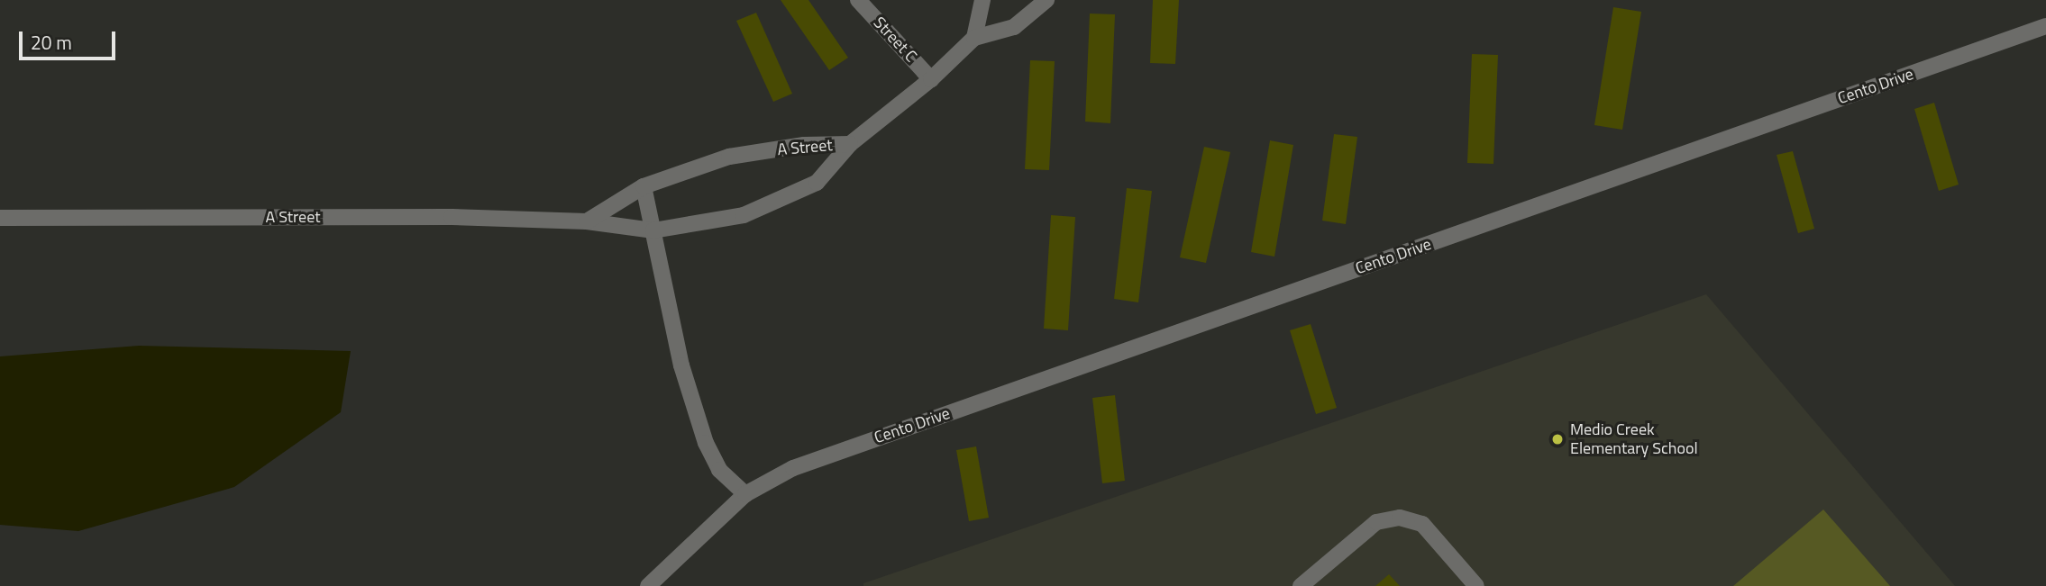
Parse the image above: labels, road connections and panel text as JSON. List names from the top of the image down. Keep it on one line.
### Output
{"streets":{"street":["Street C","Cento Drive","A Street"]},"crossings":[["Street C","A Street"]],"places":["Medio Creek Elementary School"],"scale_bar":"20 m"}
